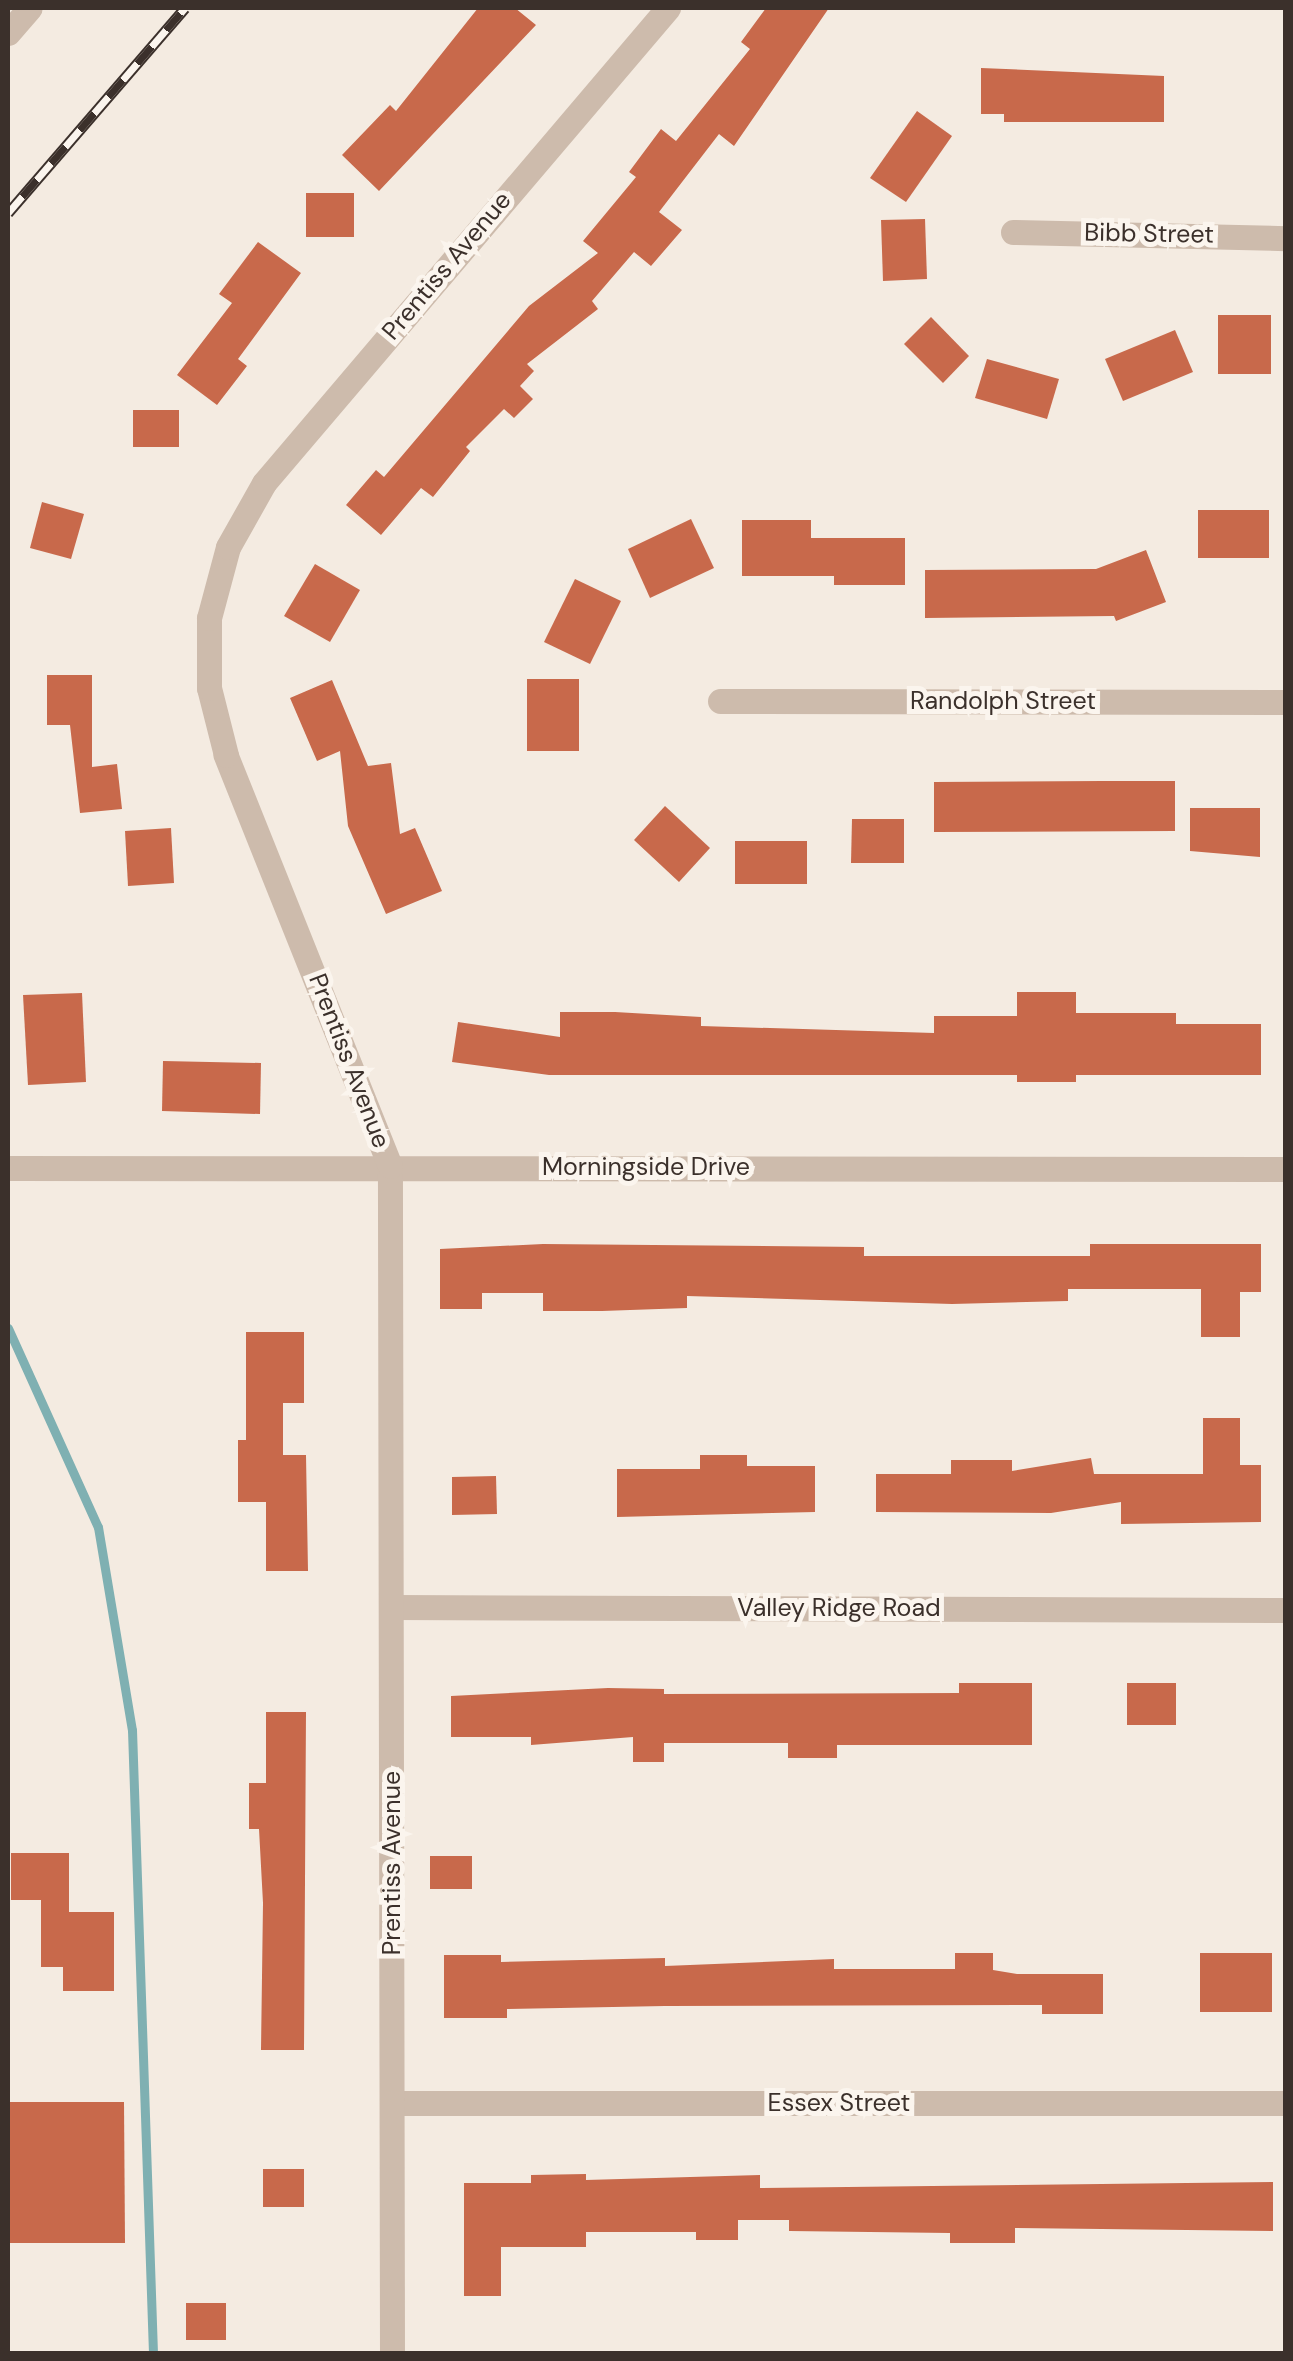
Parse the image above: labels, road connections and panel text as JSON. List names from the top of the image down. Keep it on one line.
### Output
{"streets":{"street":["Bibb Street","Prentiss Avenue","Randolph Street","Morningside Drive","Valley Ridge Road","Essex Street"]},"crossings":[["Prentiss Avenue","Morningside Drive"],["Prentiss Avenue","Valley Ridge Road"],["Prentiss Avenue","Essex Street"]]}
